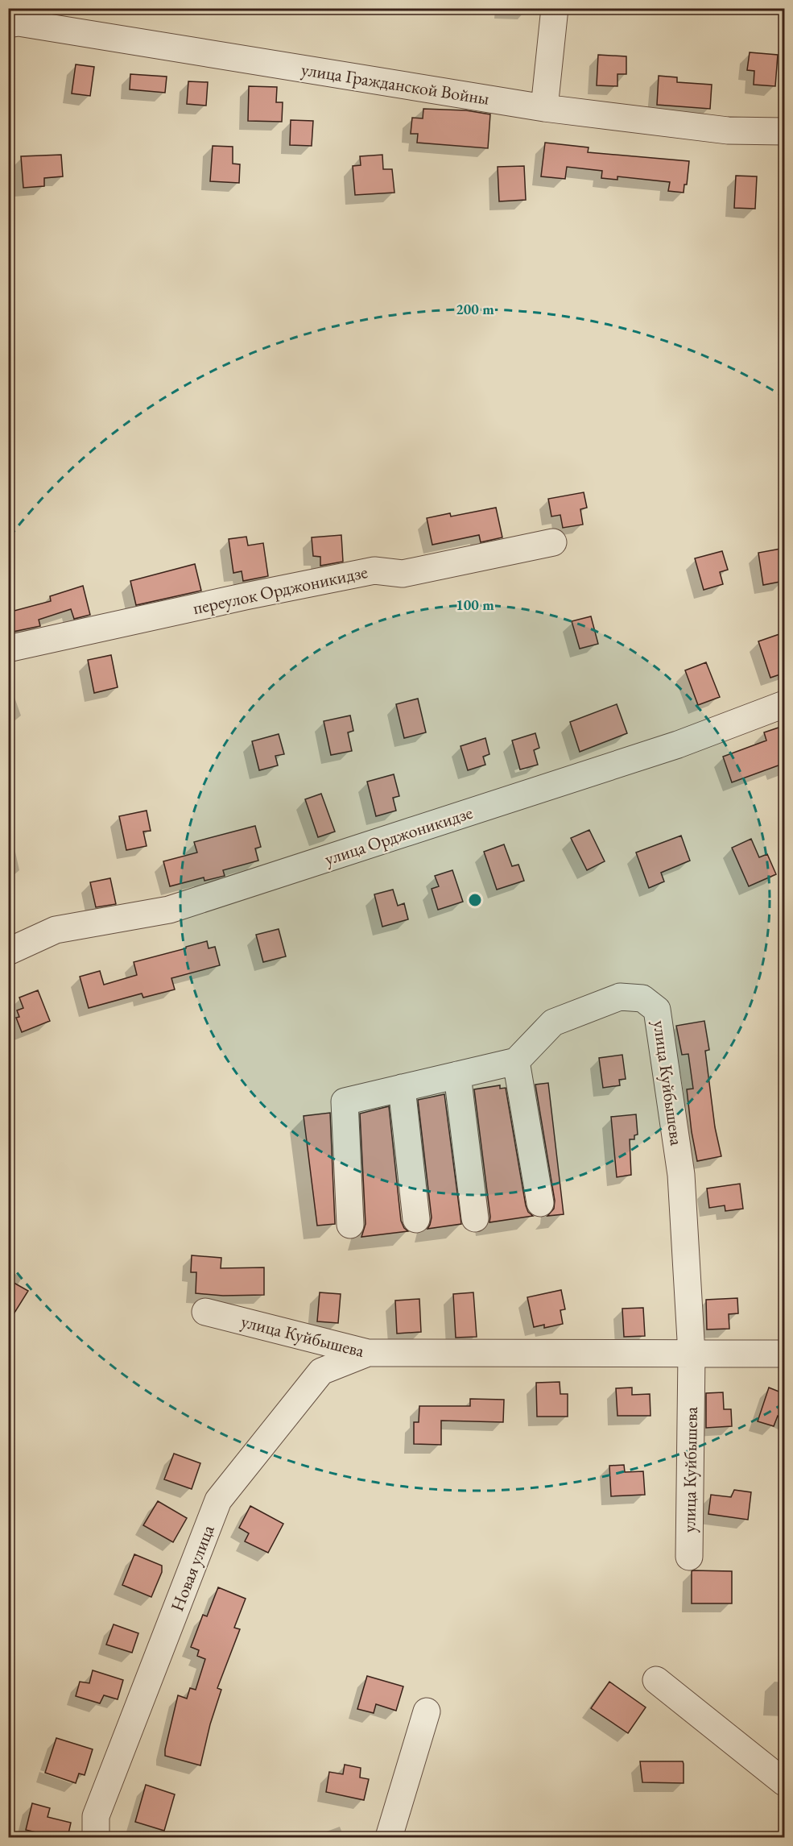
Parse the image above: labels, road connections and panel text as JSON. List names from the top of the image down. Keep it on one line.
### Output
{"streets":{"street":["улица Гражданской Войны","переулок Орджоникидзе","улица Орджоникидзе","улица Куйбышева","Новая улица"]},"crossings":[["улица Куйбышева","Новая улица"]],"rings":["200 m","100 m"]}
